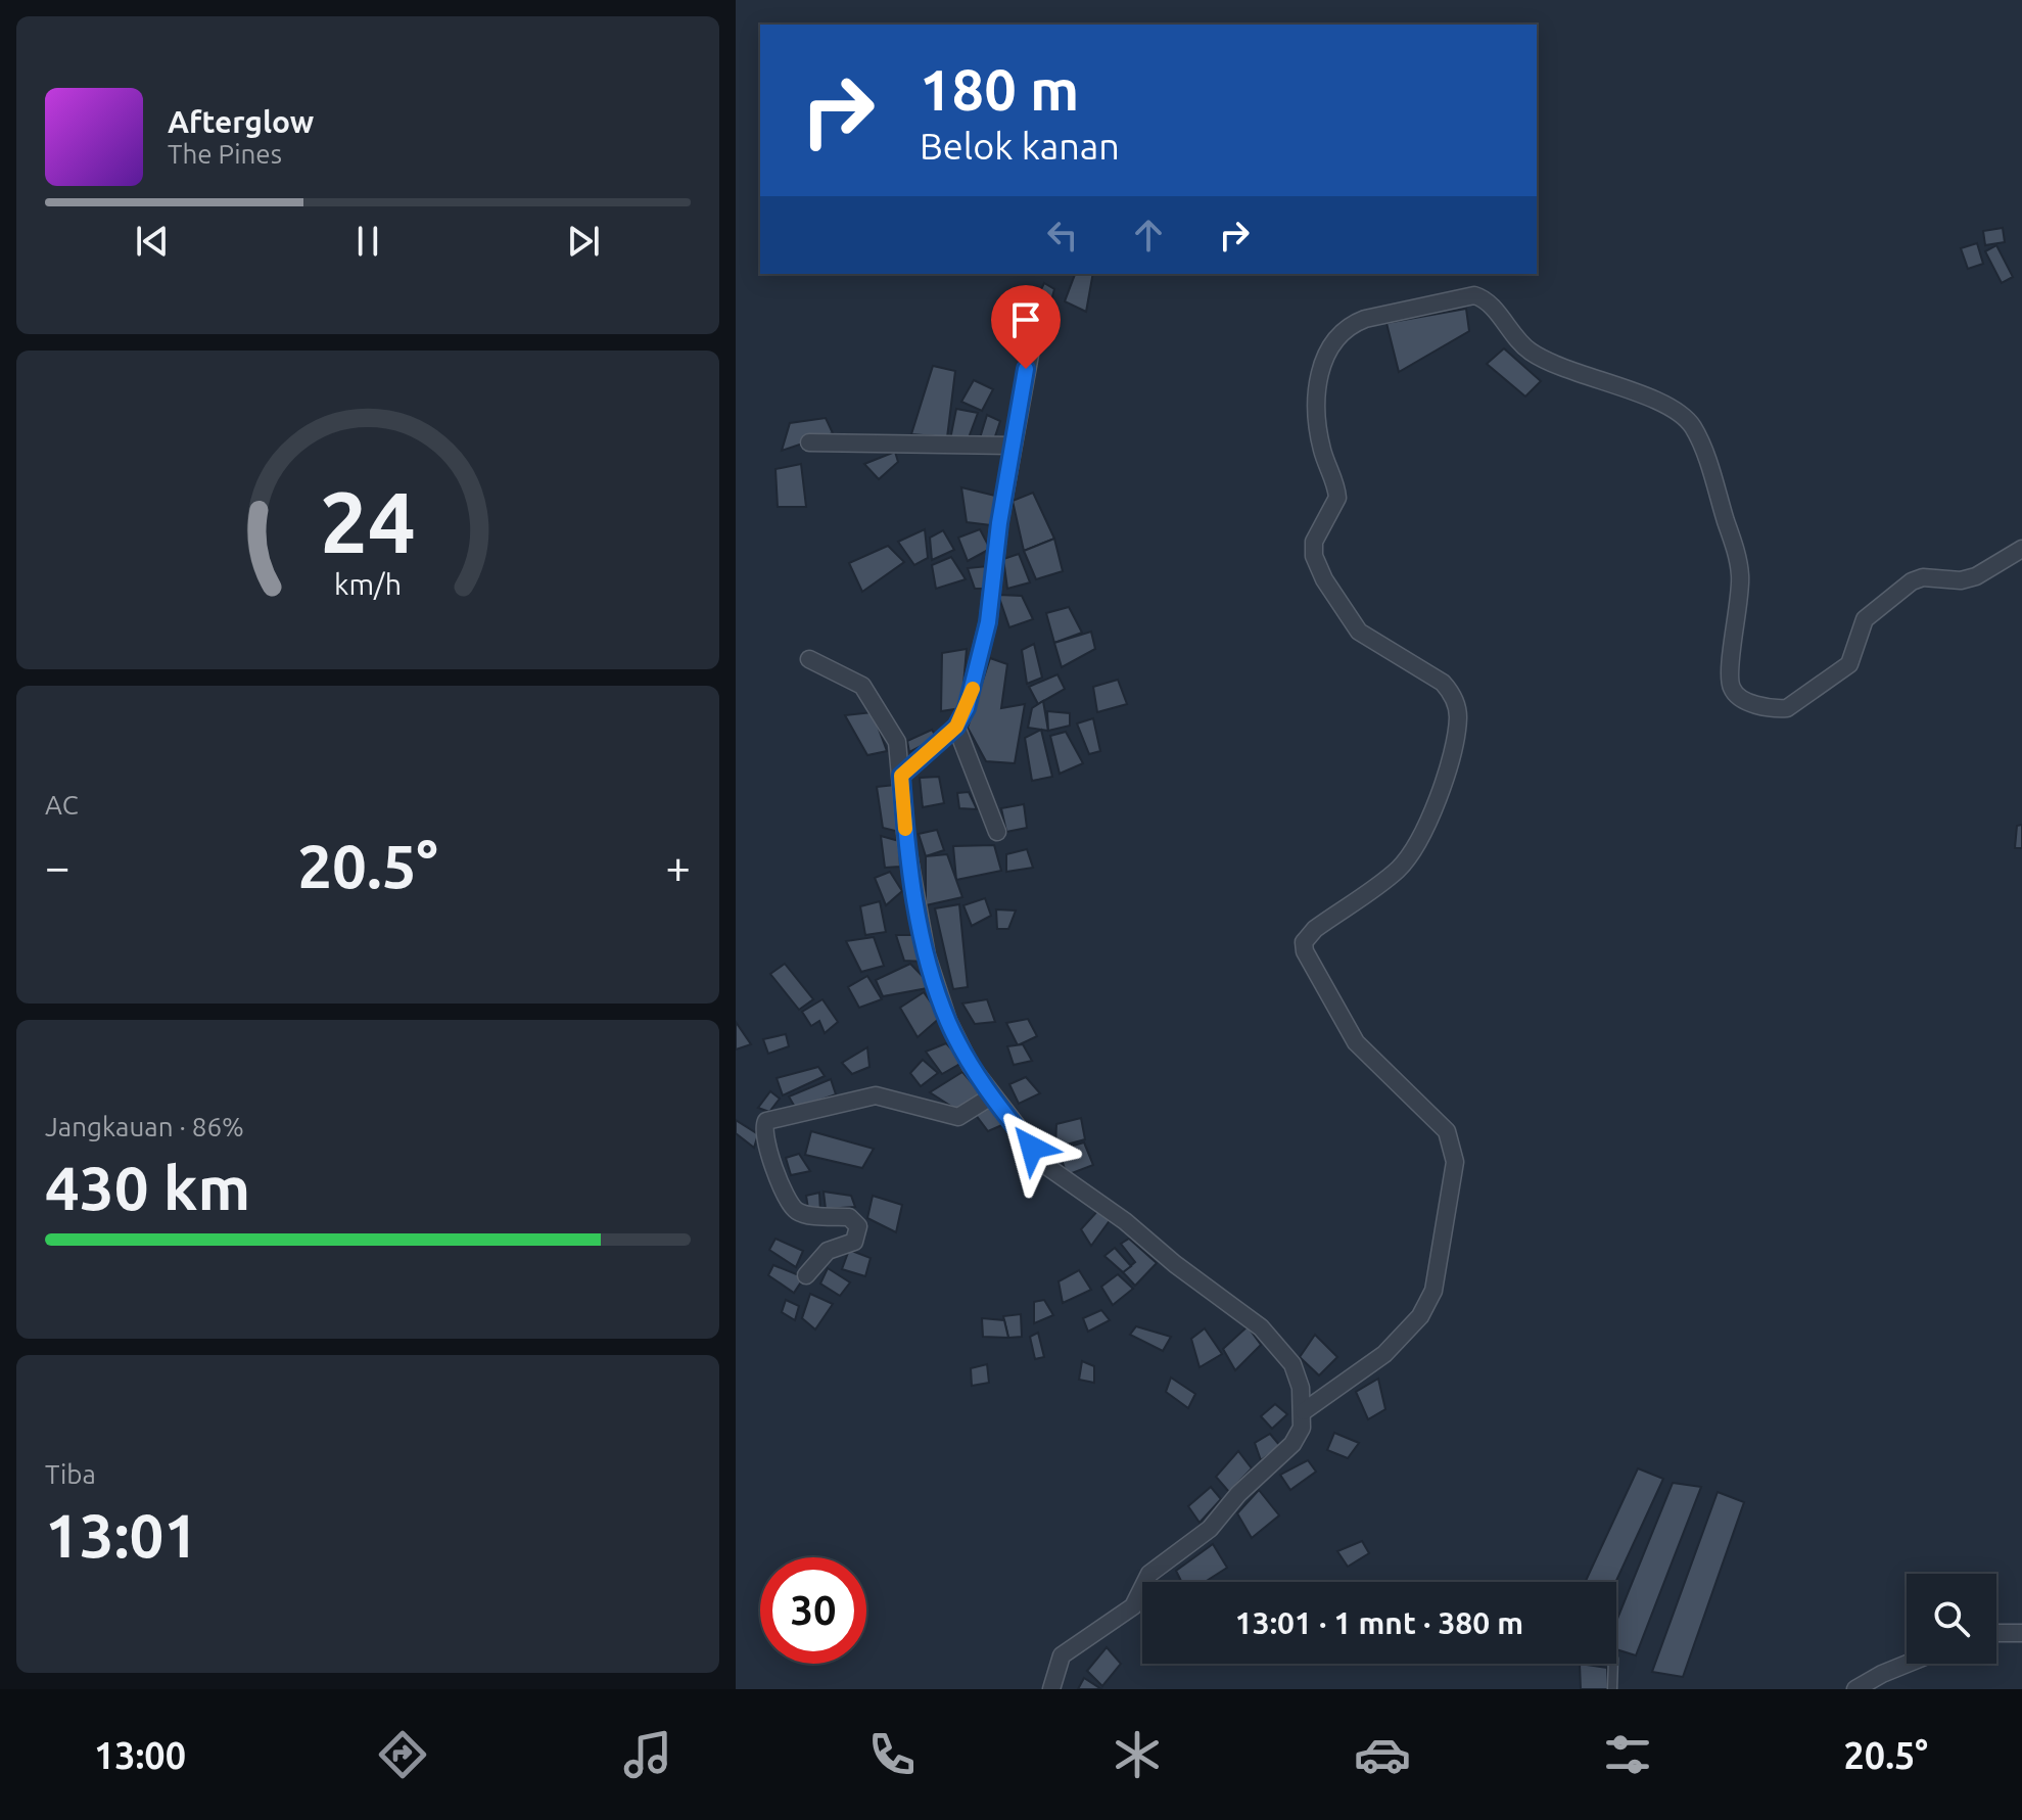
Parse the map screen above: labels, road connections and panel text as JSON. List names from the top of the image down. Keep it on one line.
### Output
{"page":{"turn":["180 m","Belok kanan"],"song":["Afterglow","The Pines"],"tile":["AC",["Jangkauan · 86%","430 km"],["Tiba","13:01"]],"heat":["−","20.5°","+"],"limit":"30","trip":"13:01 · 1 mnt · 380 m","tabs":["13:00","20.5°"],"gauge":["24","km/h"]}}
